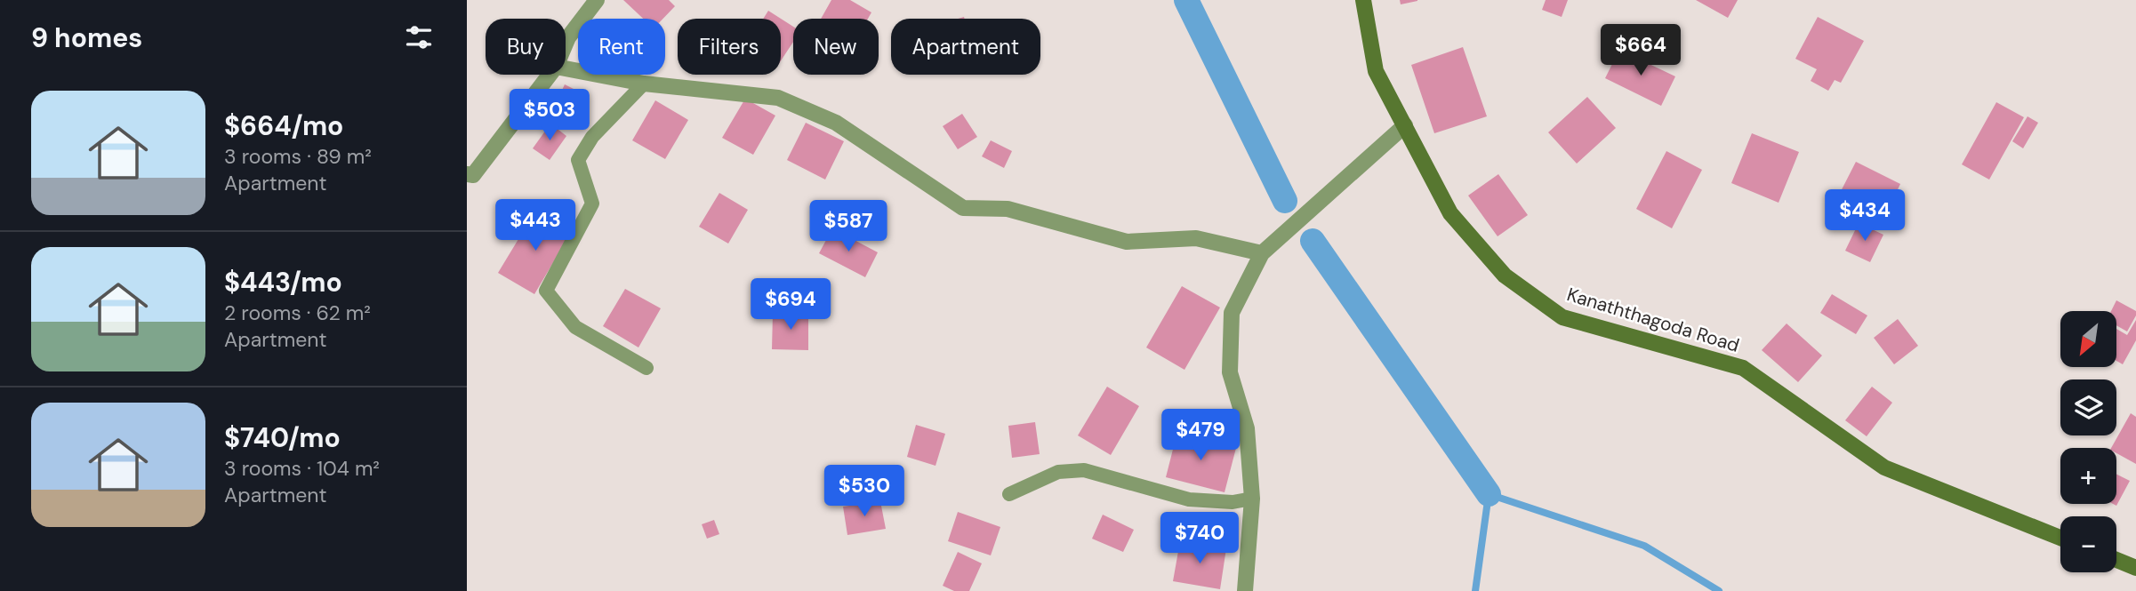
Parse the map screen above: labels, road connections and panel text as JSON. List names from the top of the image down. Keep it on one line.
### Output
{"streets":{"street":["Kanaththagoda Road"]},"north":"bottom left","page":{"heading":"9 homes","chip":["Buy","Rent","Filters","New","Apartment"],"price":["$664","$503","$434","$443","$587","$694","$479","$530","$740"],"list":[{"name":"$664/mo","note":"3 rooms · 89 m² · Apartment"},{"name":"$443/mo","note":"2 rooms · 62 m² · Apartment"},{"name":"$740/mo","note":"3 rooms · 104 m² · Apartment"}],"map_buttons":["+","−"]}}
